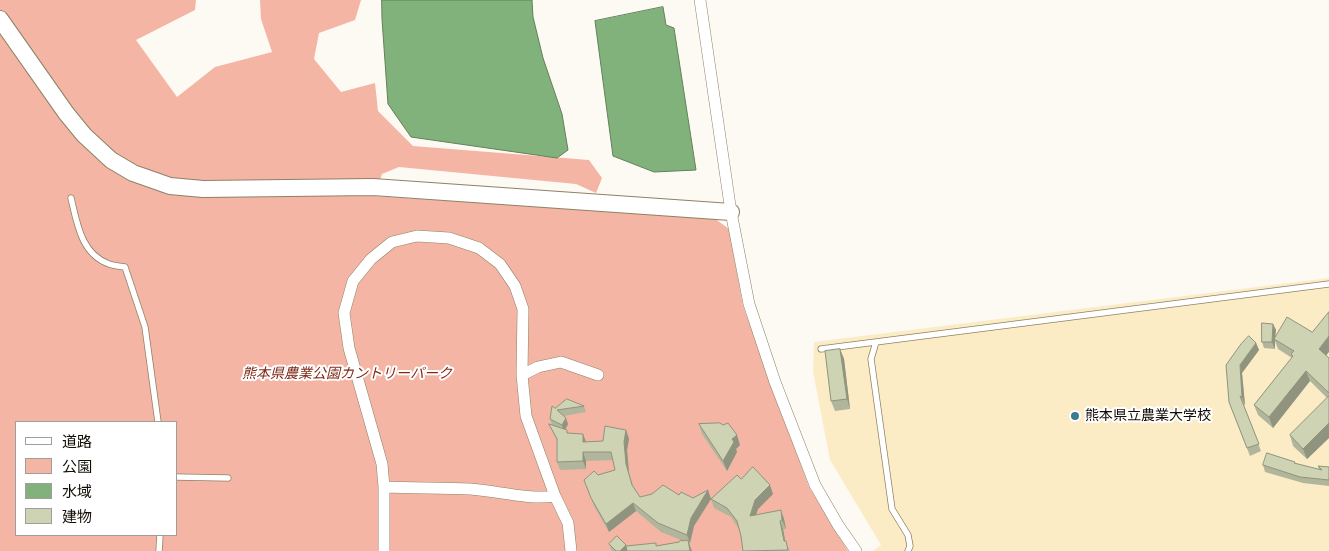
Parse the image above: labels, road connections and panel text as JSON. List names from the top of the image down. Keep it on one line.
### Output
{"parks":["熊本県農業公園カントリーパーク"],"places":["熊本県立農業大学校"],"legend":["道路","公園","水域","建物"]}
